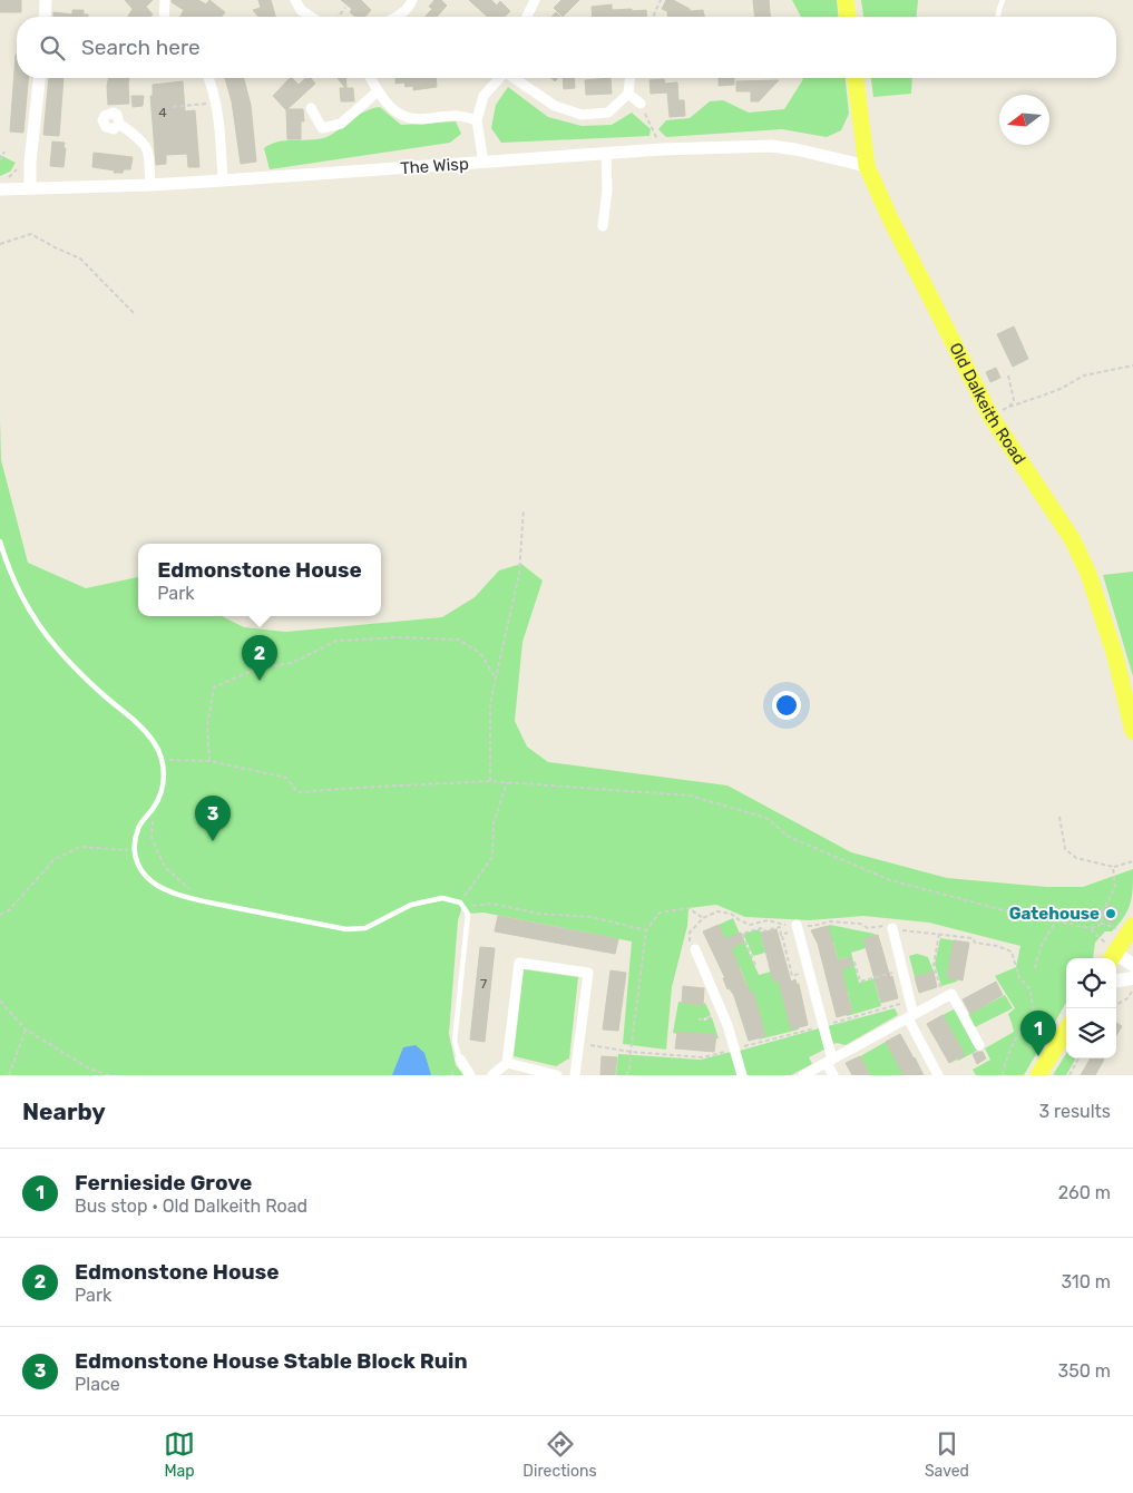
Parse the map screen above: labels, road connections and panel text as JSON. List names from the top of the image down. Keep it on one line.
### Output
{"streets":{"main road":["Old Dalkeith Road"],"street":["The Wisp"]},"crossings":[["The Wisp","Old Dalkeith Road"]],"places":["Gatehouse"],"house_numbers":["4","7"],"north":"left","page":{"search":"Search here","popup":["Edmonstone House","Park"],"pins":["2","3","1"],"heading":["Nearby","3 results"],"list":[{"mark":"1","name":"Fernieside Grove","note":"Bus stop · Old Dalkeith Road","value":"260 m"},{"mark":"2","name":"Edmonstone House","note":"Park","value":"310 m"},{"mark":"3","name":"Edmonstone House Stable Block Ruin","note":"Place","value":"350 m"}],"nav":["Map","Directions","Saved"]}}
